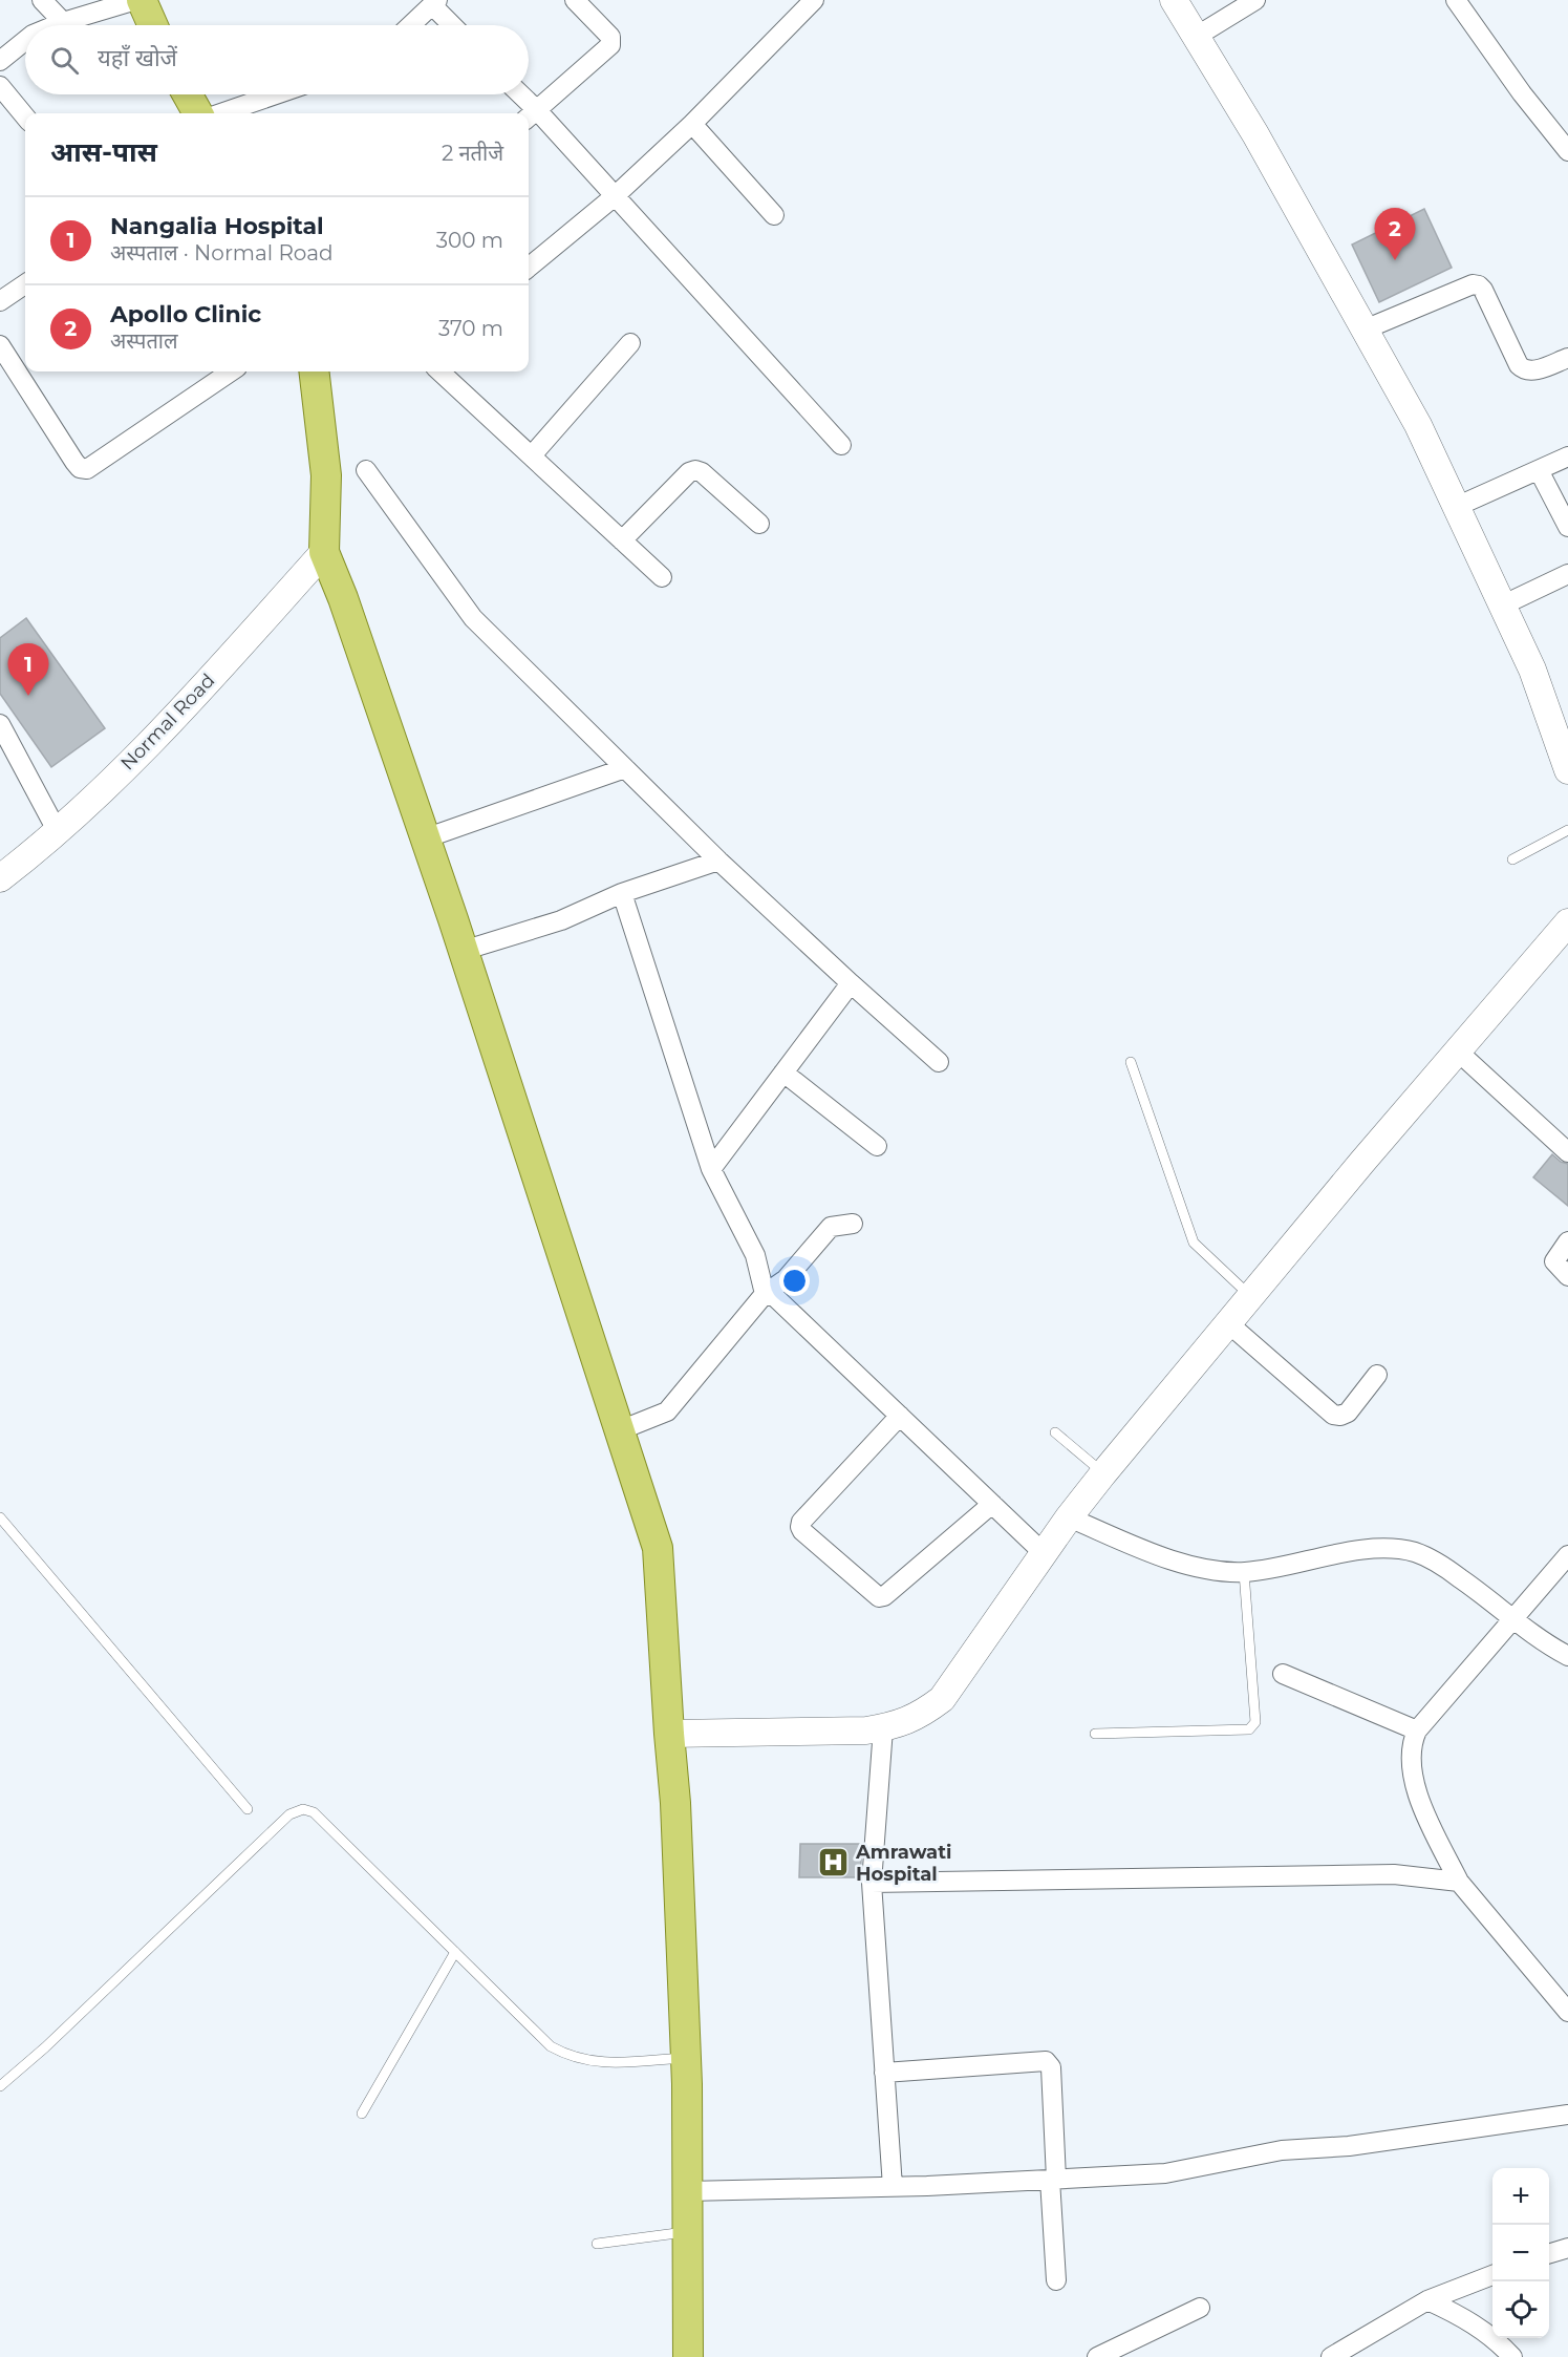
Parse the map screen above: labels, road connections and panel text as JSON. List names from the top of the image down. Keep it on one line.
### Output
{"streets":{"main road":["Normal Road"]},"places":{"hospital":["Amrawati Hospital"]},"page":{"search":"यहाँ खोजें","heading":["आस-पास","2 नतीजे"],"list":[{"mark":"1","name":"Nangalia Hospital","note":"अस्पताल · Normal Road","value":"300 m"},{"mark":"2","name":"Apollo Clinic","note":"अस्पताल","value":"370 m"}],"pins":["2","1"],"map_buttons":["+","−"]}}
